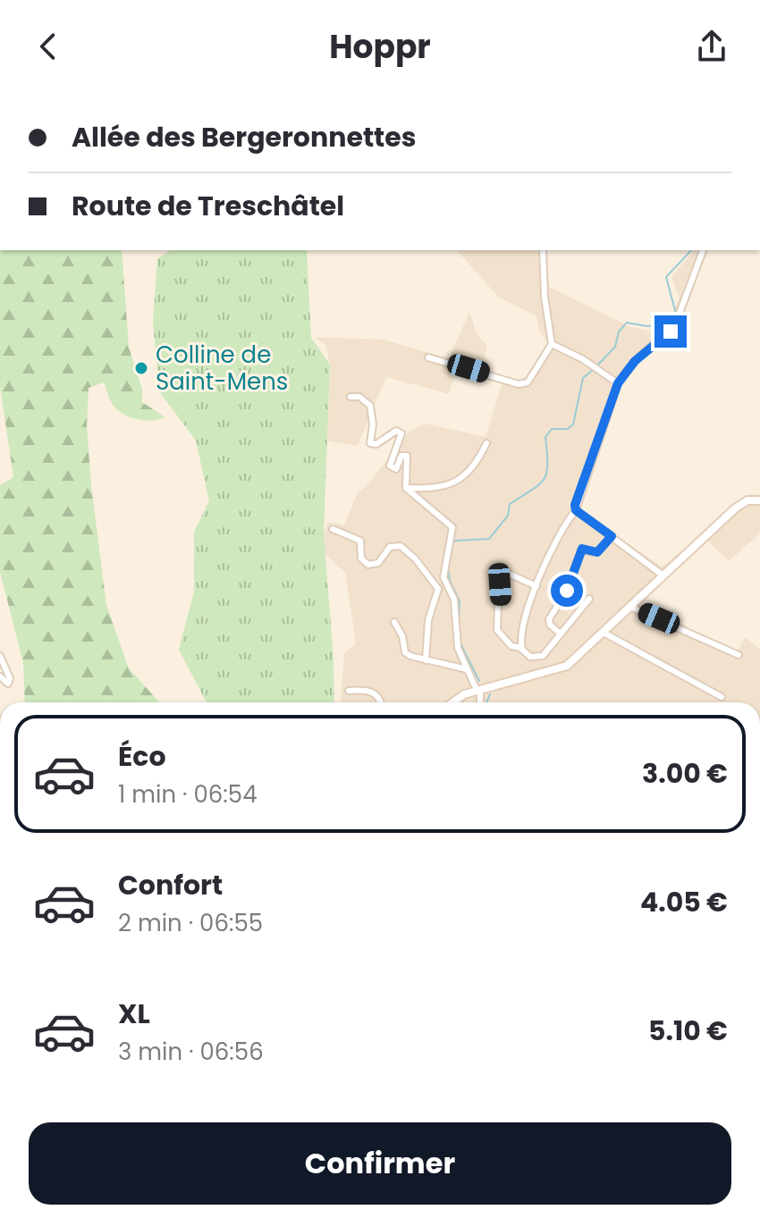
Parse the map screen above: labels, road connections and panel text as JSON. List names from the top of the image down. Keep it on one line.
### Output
{"places":["Colline de Saint-Mens"],"page":{"header":"Hoppr","banner":["Allée des Bergeronnettes","Route de Treschâtel"],"list":[{"name":"Éco","note":"1 min · 06:54","value":"3.00 €"},{"name":"Confort","note":"2 min · 06:55","value":"4.05 €"},{"name":"XL","note":"3 min · 06:56","value":"5.10 €"}],"buttons":"Confirmer"}}
